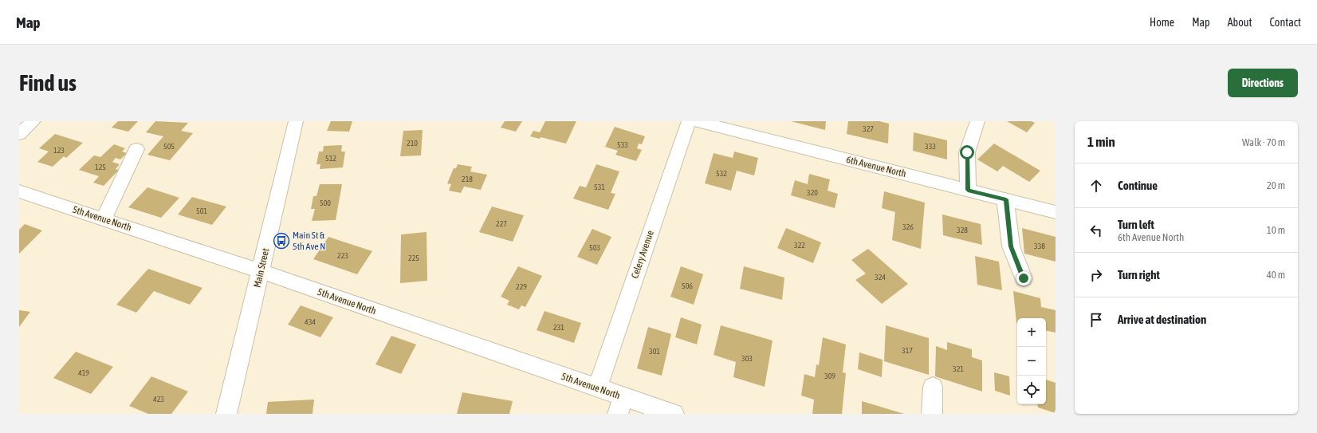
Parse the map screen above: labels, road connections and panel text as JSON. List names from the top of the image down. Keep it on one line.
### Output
{"streets":{"street":["6th Avenue North","5th Avenue North","Celery Avenue","Main Street"]},"crossings":[["5th Avenue North","Celery Avenue"],["5th Avenue North","Main Street"]],"places":{"bus stop":["Main St & 5th Ave N"]},"house_numbers":["327","210","533","505","333","123","512","125","532","218","531","320","500","501","227","326","328","322","338","503","223","225","324","506","229","434","231","317","301","303","321","419","309","423"],"page":{"header":"Map","nav":["Home","Map","About","Contact"],"buttons":"Directions","title":"Find us","heading":["1 min","Walk · 70 m"],"list":[["Continue","20 m"],["Turn left","6th Avenue North","10 m"],["Turn right","40 m"],"Arrive at destination"],"map_buttons":["+","−"]}}
